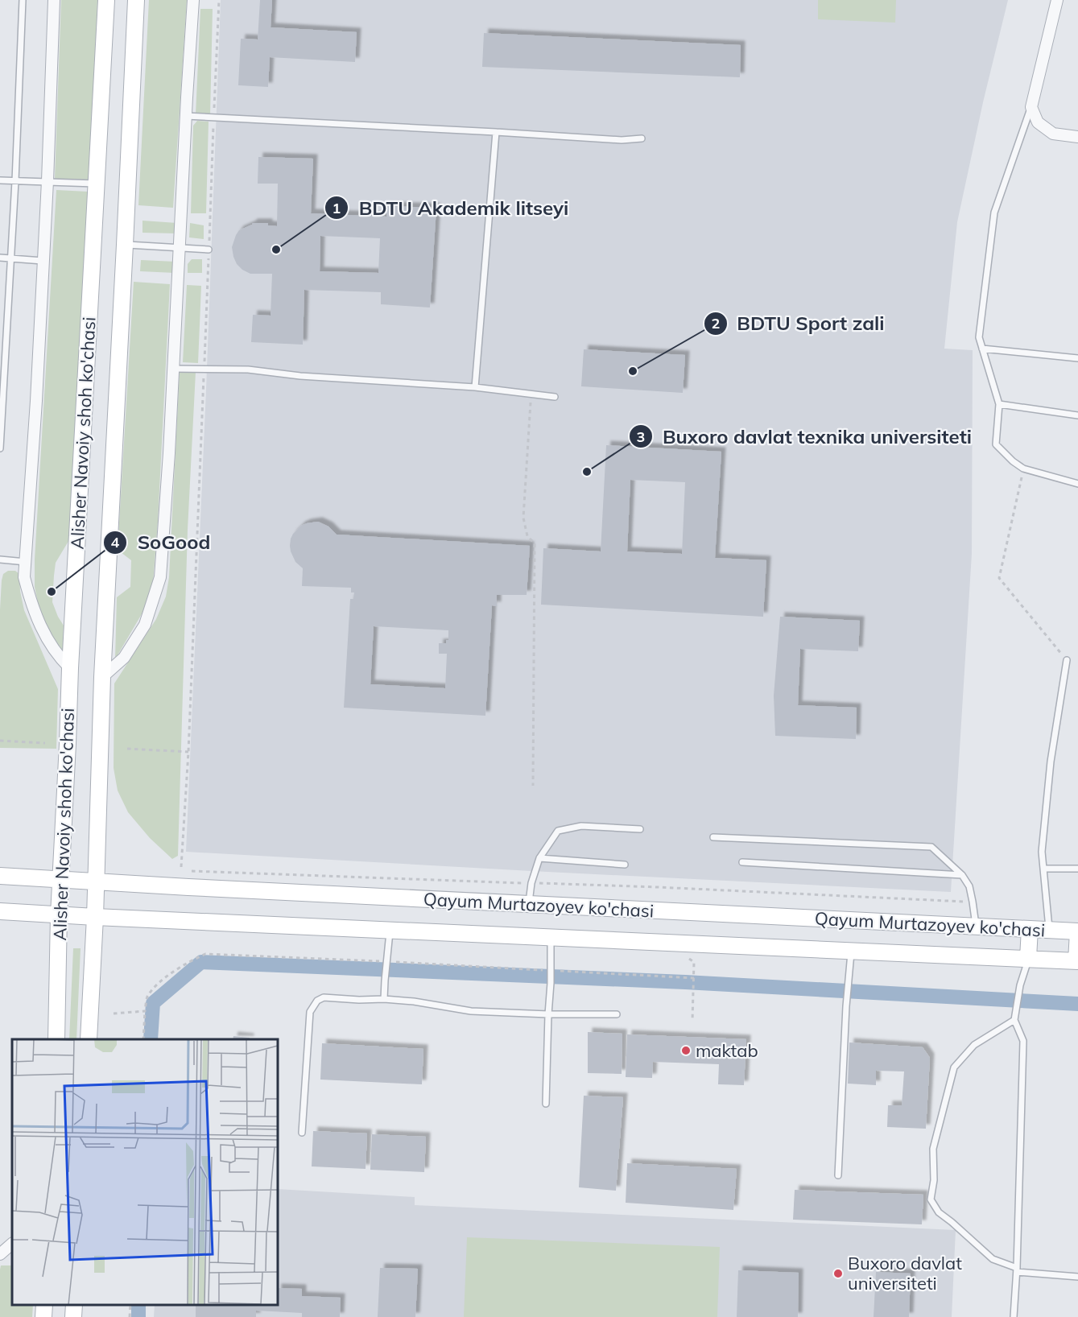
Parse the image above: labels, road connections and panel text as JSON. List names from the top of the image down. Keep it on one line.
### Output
{"streets":{"street":["Alisher Navoiy shoh ko'chasi","Qayum Murtazoyev ko'chasi"]},"crossings":[["Alisher Navoiy shoh ko'chasi","Qayum Murtazoyev ko'chasi"]],"places":["BDTU Akademik litseyi","BDTU Sport zali","Buxoro davlat texnika universiteti","SoGood","maktab","Buxoro davlat universiteti"]}
